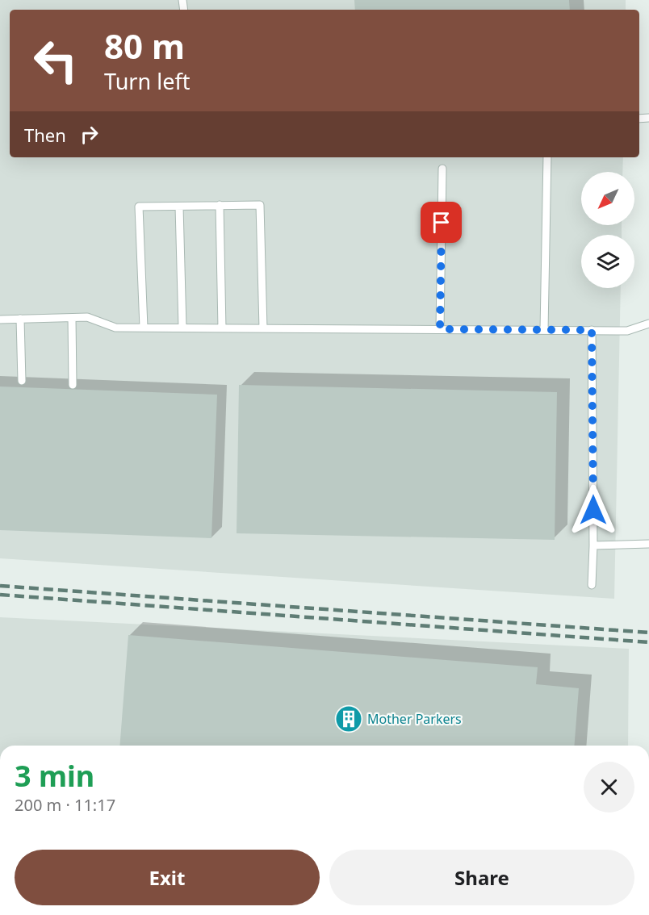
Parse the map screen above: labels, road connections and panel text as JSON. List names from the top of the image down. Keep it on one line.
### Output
{"places":{"building":["Mother Parkers"]},"north":"bottom left","page":{"turn":["80 m","Turn left"],"then":"Then","heading":["3 min","200 m · 11:17"],"buttons":["Exit","Share"]}}
